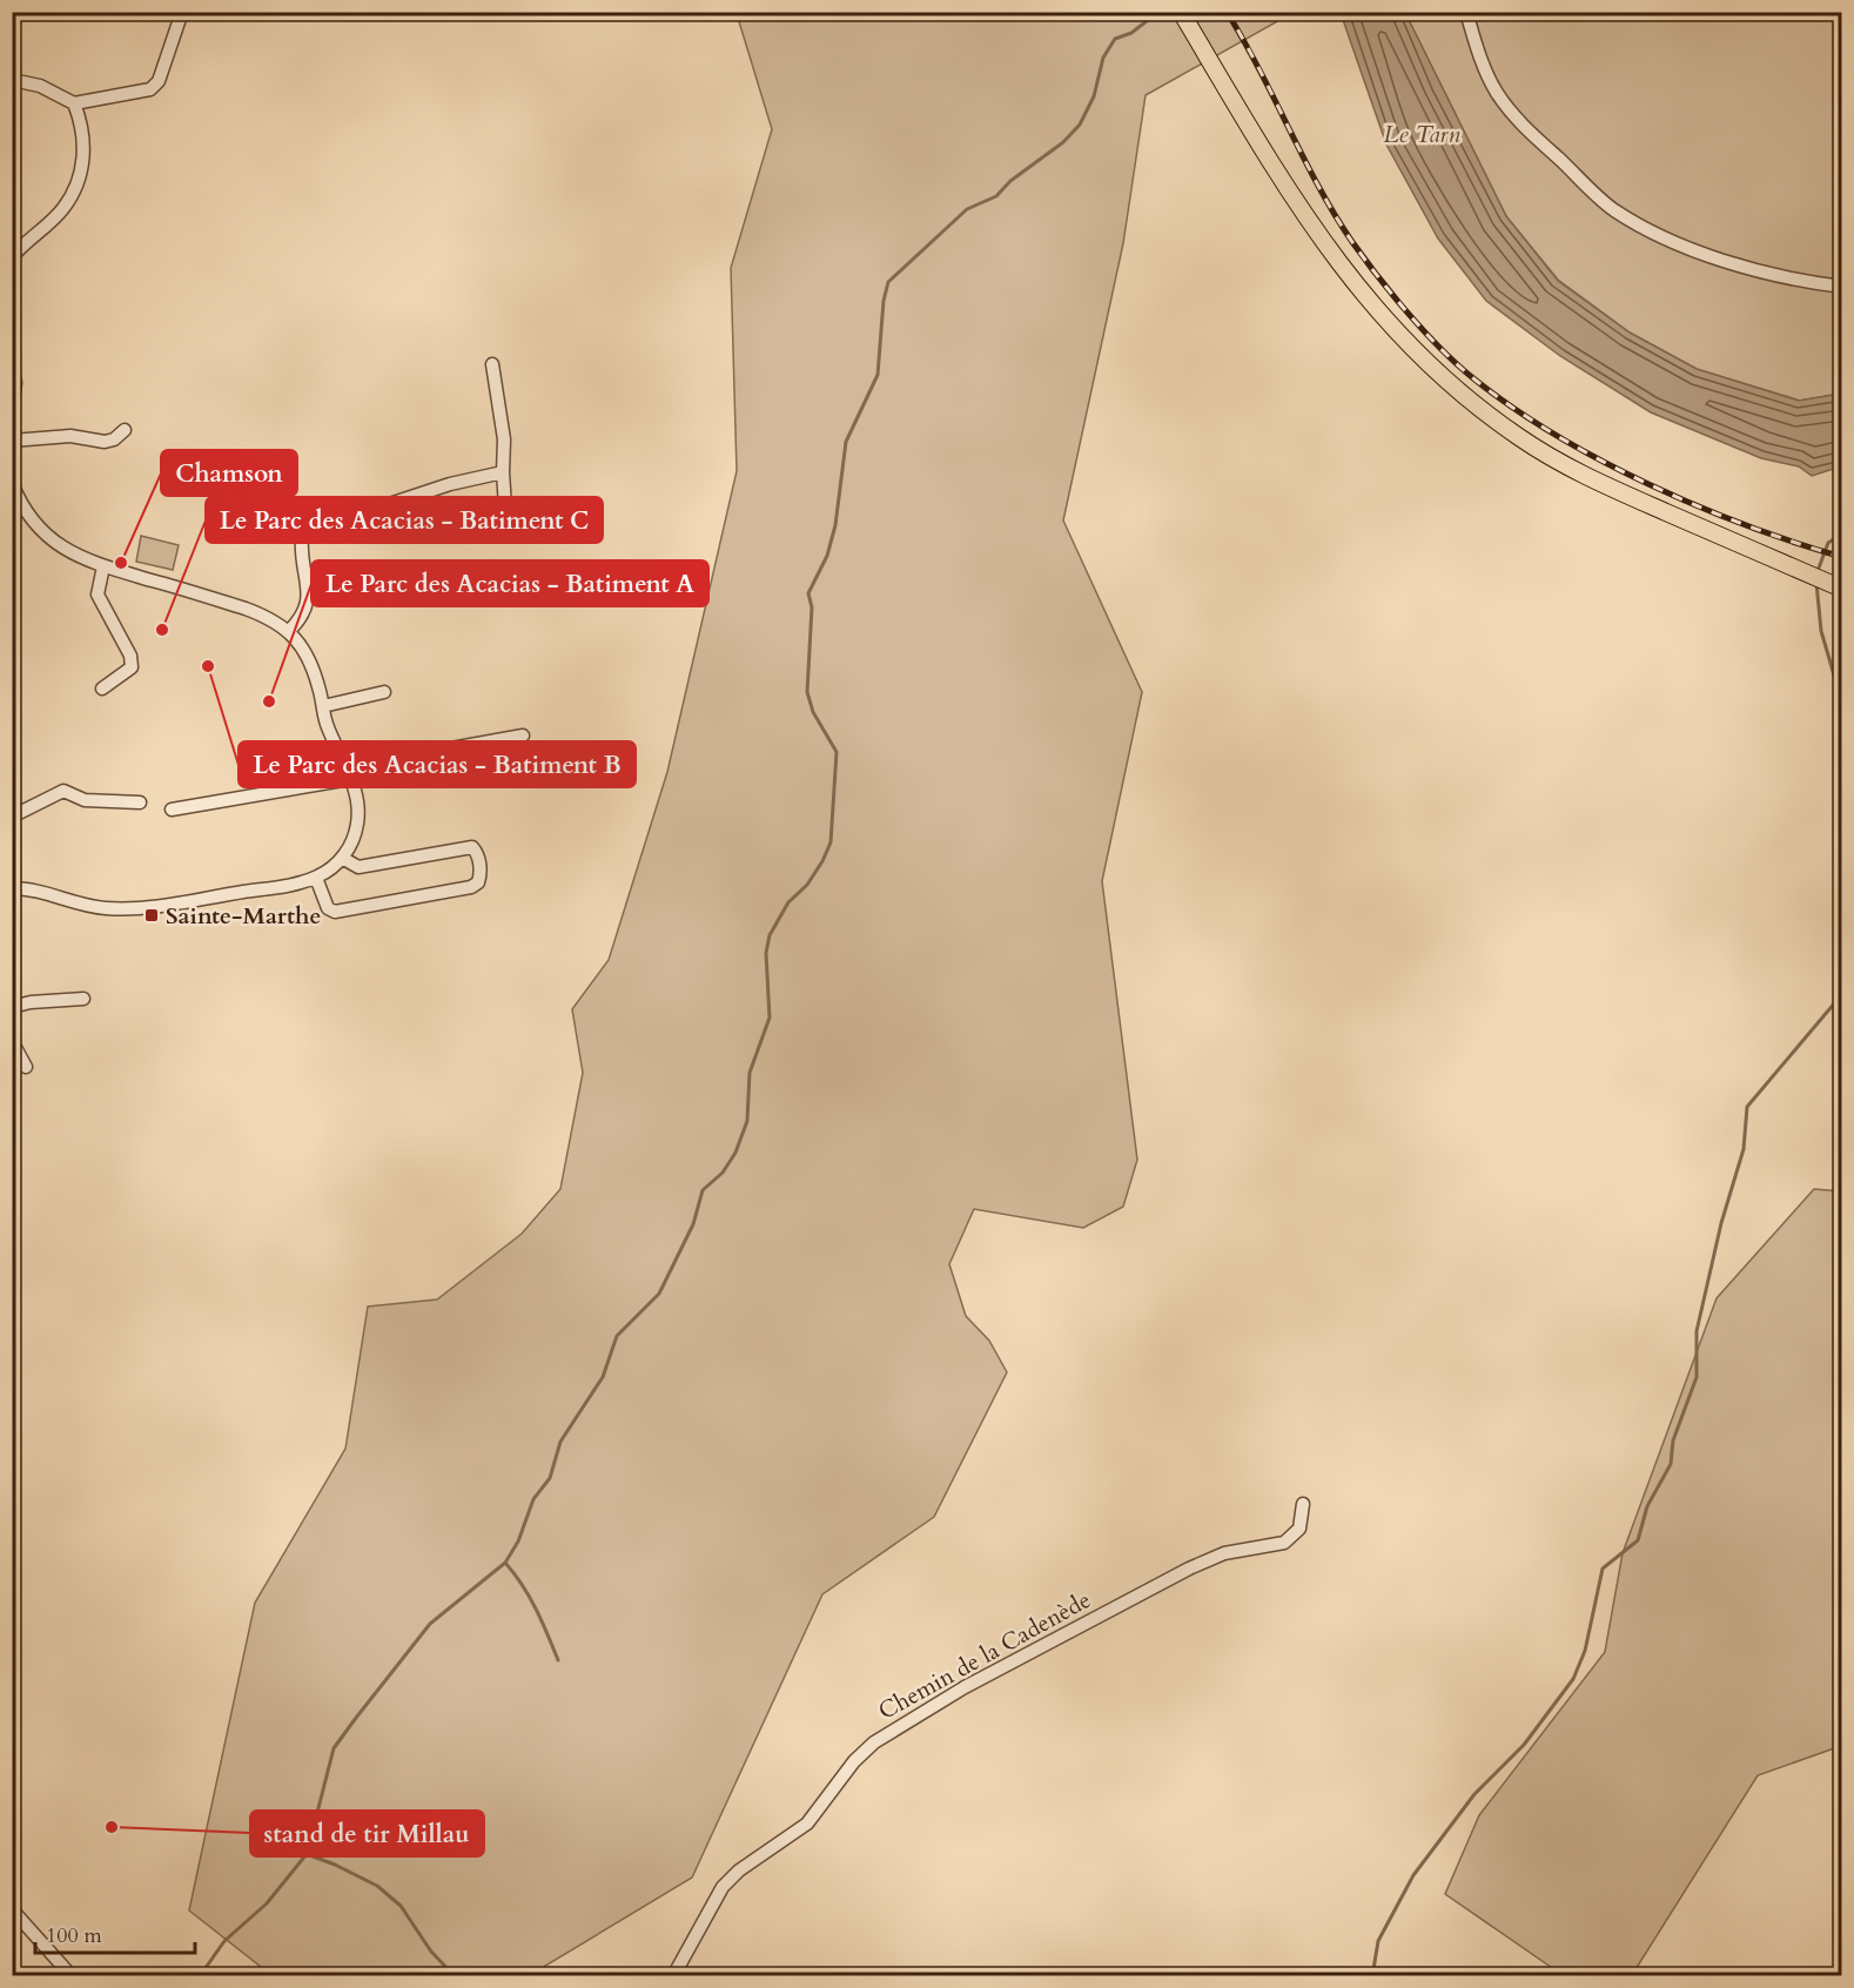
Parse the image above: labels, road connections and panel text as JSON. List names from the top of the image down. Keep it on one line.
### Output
{"streets":{"street":["Chemin de la Cadenède"]},"water":["Le Tarn"],"places":{"other":["Chamson","Le Parc des Acacias - Batiment C","Le Parc des Acacias - Batiment B","Le Parc des Acacias - Batiment A","stand de tir Millau"],"transit":["Sainte-Marthe"]},"scale_bar":"100 m"}
